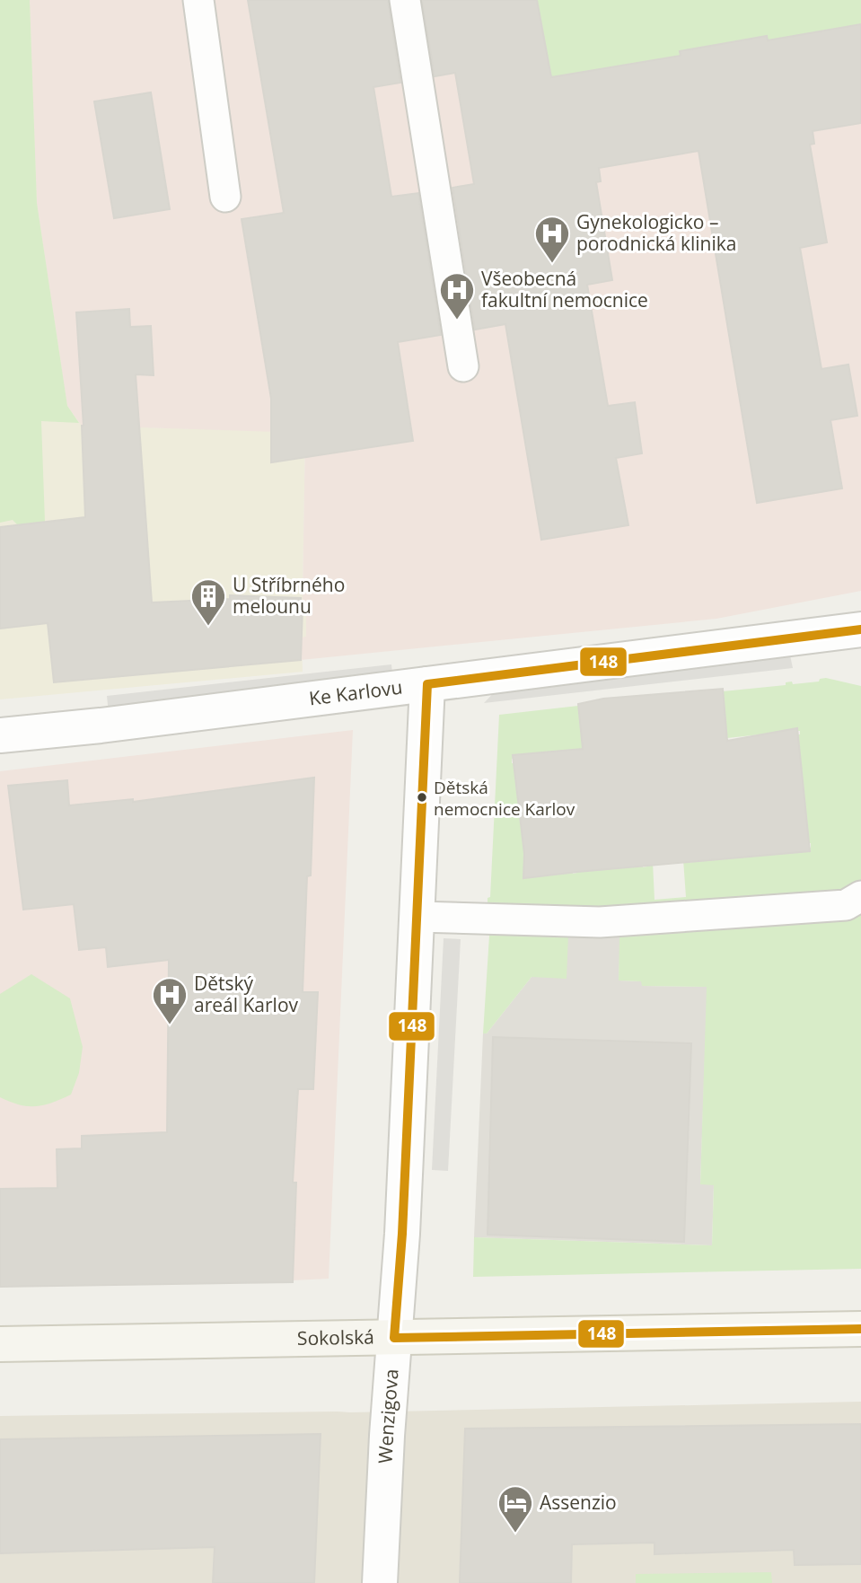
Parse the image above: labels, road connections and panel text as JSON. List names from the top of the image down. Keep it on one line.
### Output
{"streets":{"main road":["Sokolská"],"street":["Ke Karlovu","Wenzigova"]},"crossings":[["Ke Karlovu","Wenzigova"],["Sokolská","Wenzigova"]],"places":{"hospital":["Gynekologicko – porodnická klinika","Všeobecná fakultní nemocnice","Dětský areál Karlov"],"building":["U Stříbrného melounu"],"other":["Dětská nemocnice Karlov"],"hotel":["Assenzio"]},"lines":["transit line 148"]}
